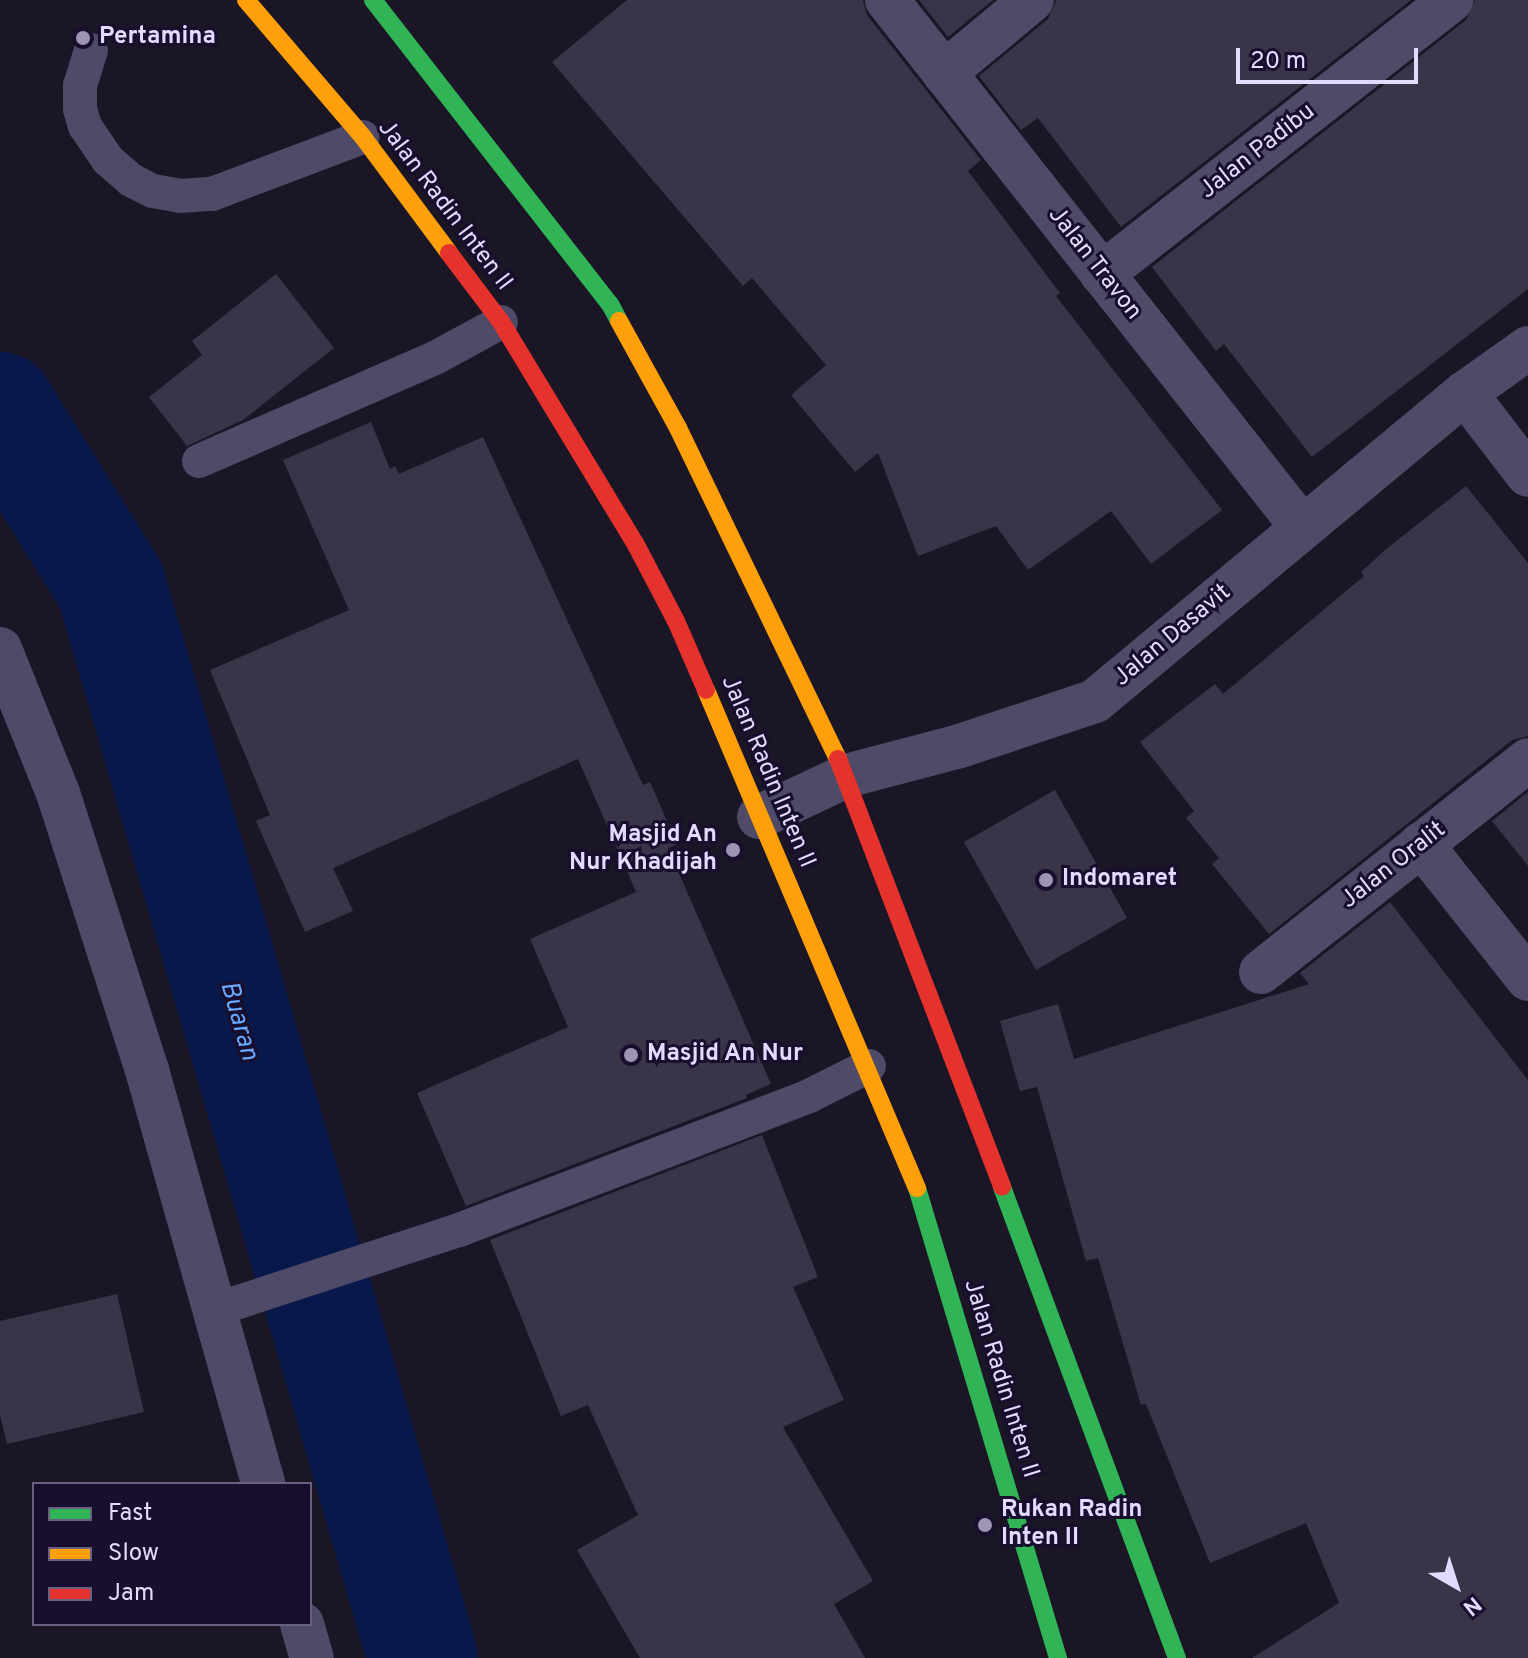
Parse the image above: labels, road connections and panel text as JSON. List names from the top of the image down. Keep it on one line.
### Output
{"streets":{"main road":["Jalan Radin Inten II"],"street":["Jalan Padibu","Jalan Travon","Jalan Dasavit","Jalan Oralit"]},"crossings":[["Jalan Padibu","Jalan Travon"],["Jalan Radin Inten II","Jalan Dasavit"],["Jalan Travon","Jalan Dasavit"]],"water":["Buaran"],"places":["Pertamina","Masjid An Nur Khadijah","Indomaret","Masjid An Nur","Rukan Radin Inten II"],"legend":["Fast","Slow","Jam"],"scale_bar":"20 m","north":"bottom right"}
